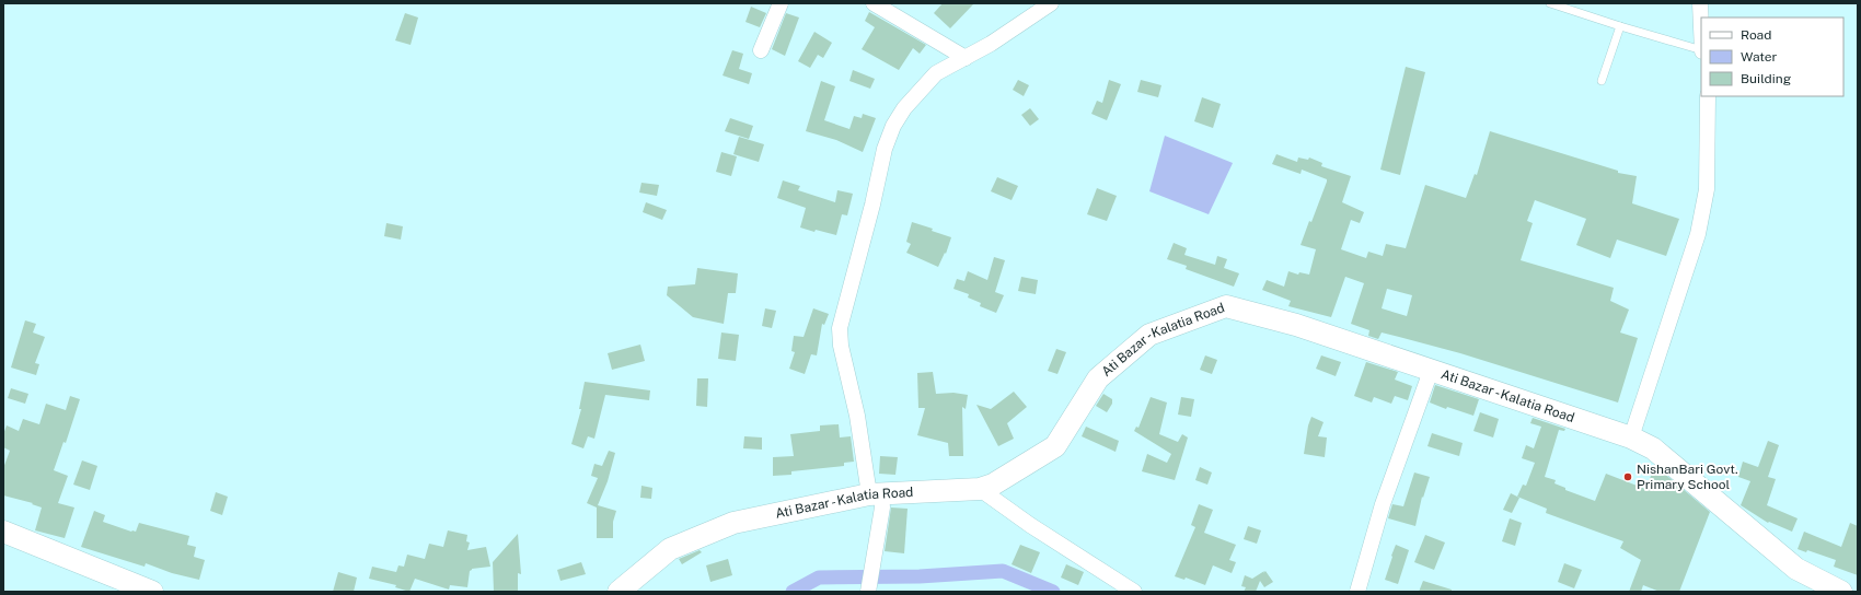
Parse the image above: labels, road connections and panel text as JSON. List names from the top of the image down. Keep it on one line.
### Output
{"streets":{"main road":["Ati Bazar - Kalatia Road"]},"places":["NishanBari Govt. Primary School"],"legend":["Road","Water","Building"]}
